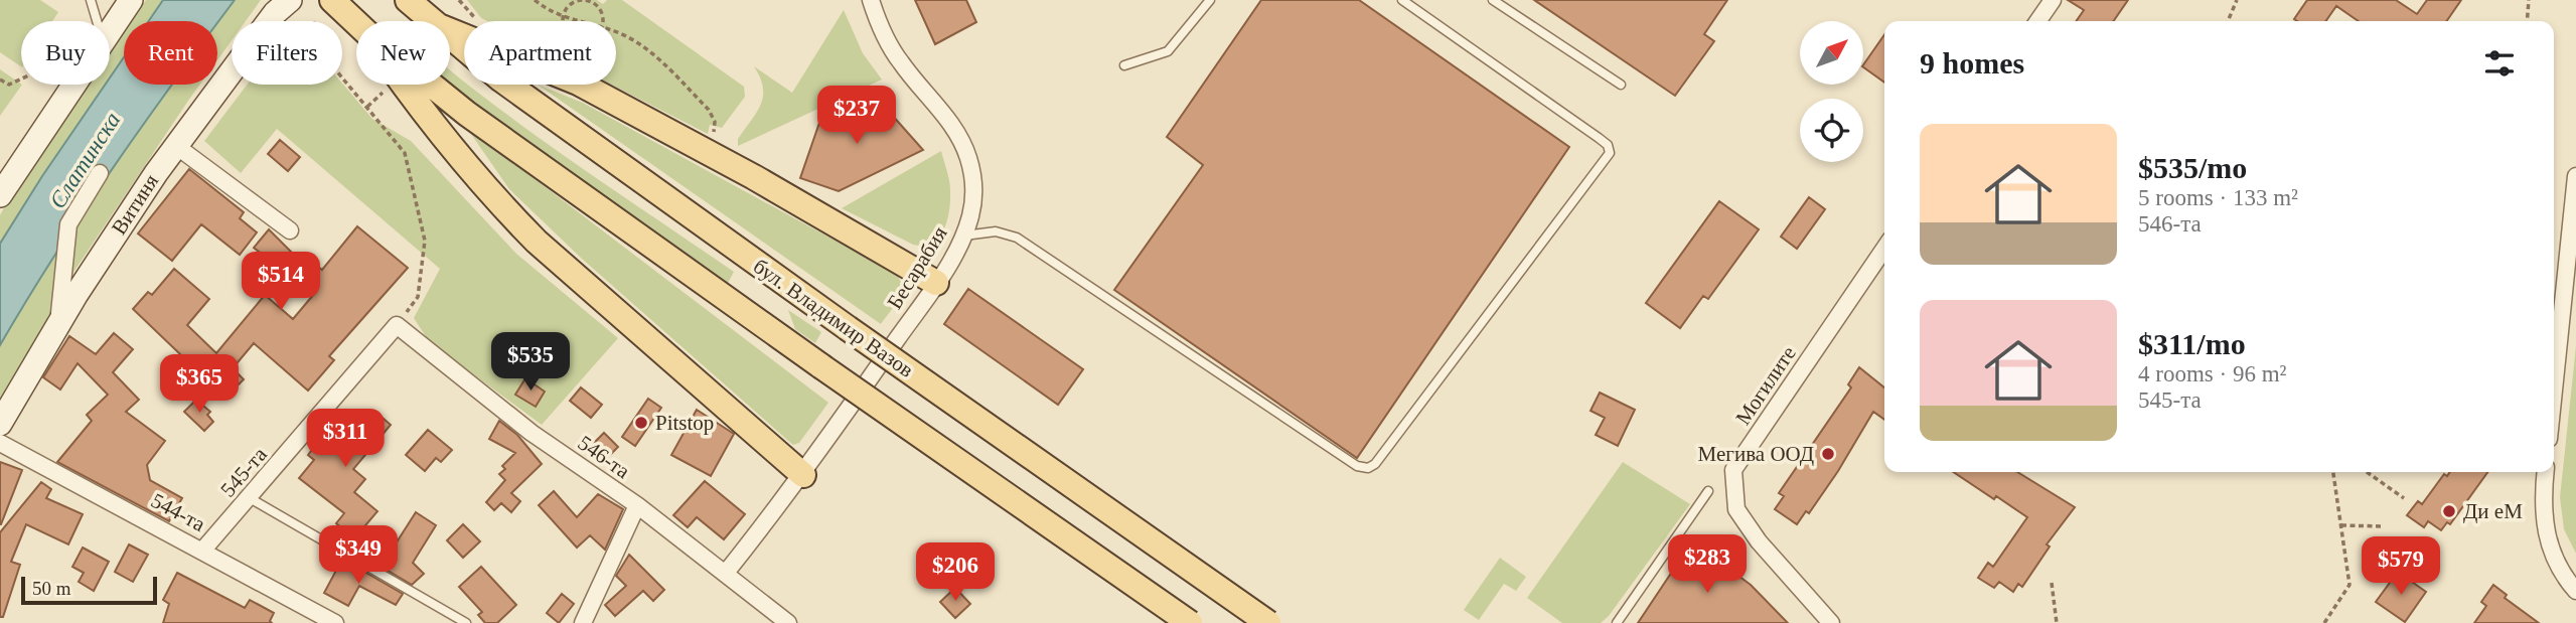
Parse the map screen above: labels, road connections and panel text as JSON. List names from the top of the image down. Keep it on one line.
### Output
{"streets":{"main road":["бул. Владимир Вазов"],"street":["Витиня","Бесарабия","Могилите","546-та","545-та","544-та"]},"crossings":[["Бесарабия","546-та"],["546-та","545-та"],["545-та","544-та"]],"water":["Слатинска"],"places":["Pitstop","Мегива ООД","Ди еМ"],"scale_bar":"50 m","north":"top right","page":{"chip":["Buy","Rent","Filters","New","Apartment"],"heading":"9 homes","price":["$237","$514","$535","$365","$311","$349","$283","$579","$206"],"list":[{"name":"$535/mo","note":"5 rooms · 133 m² · 546-та"},{"name":"$311/mo","note":"4 rooms · 96 m² · 545-та"}],"scale":"50 m"}}
